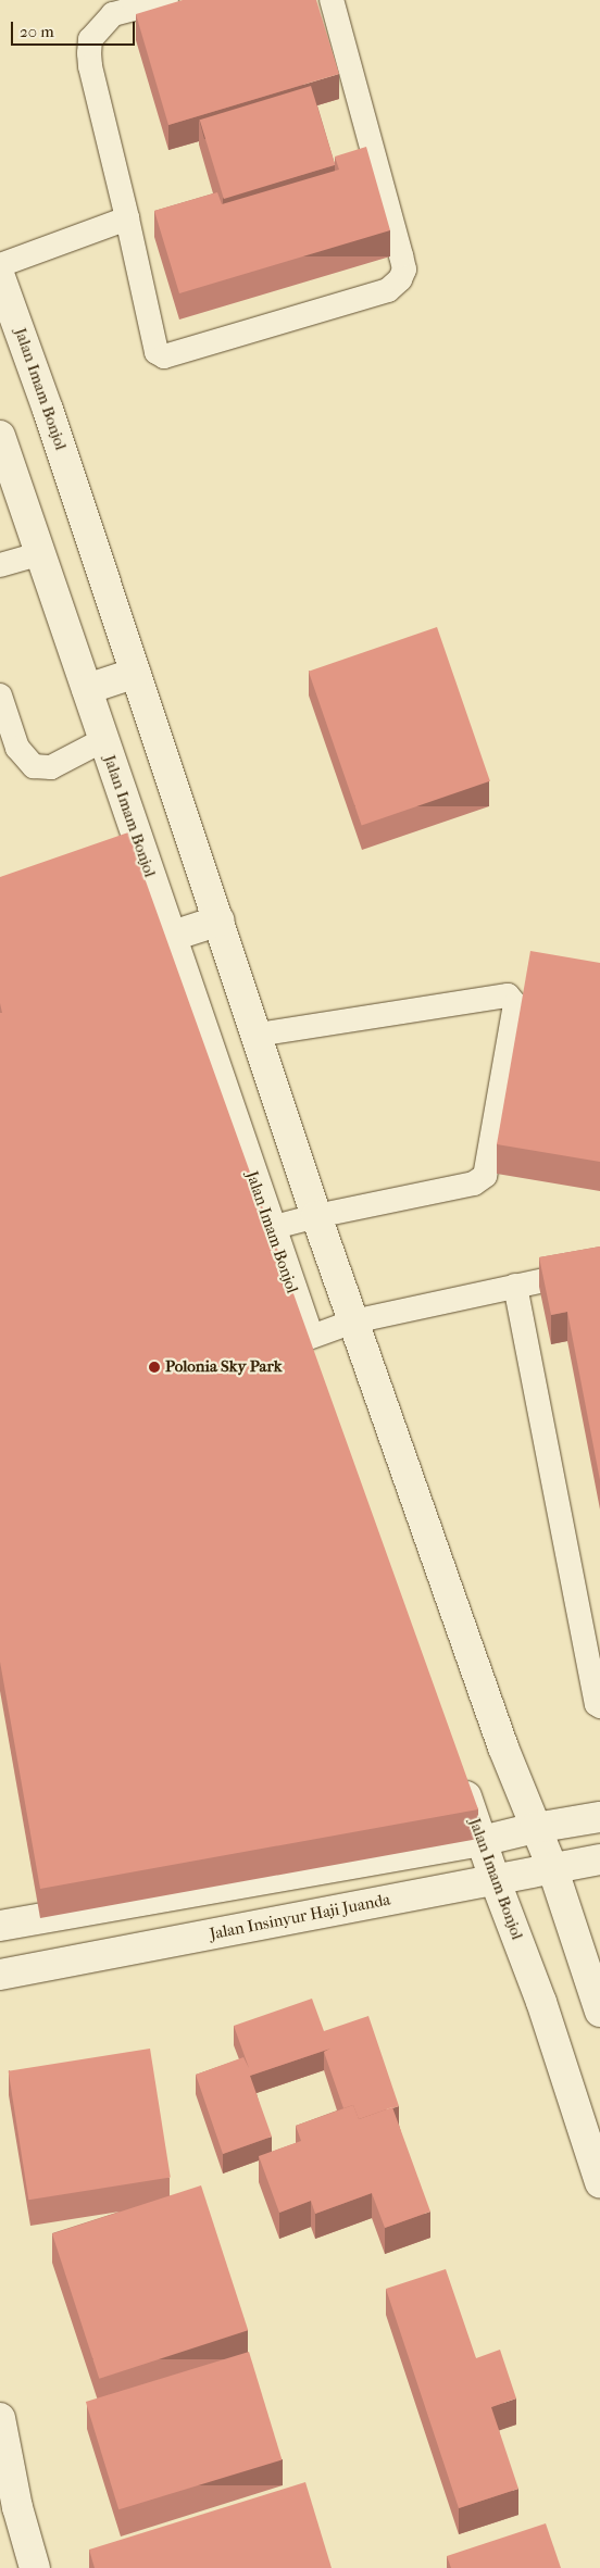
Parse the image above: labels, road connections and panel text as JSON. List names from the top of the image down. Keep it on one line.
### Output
{"streets":{"main road":["Jalan Imam Bonjol","Jalan Insinyur Haji Juanda"]},"crossings":[["Jalan Imam Bonjol","Jalan Insinyur Haji Juanda"]],"places":["Polonia Sky Park"],"scale_bar":"20 m"}
